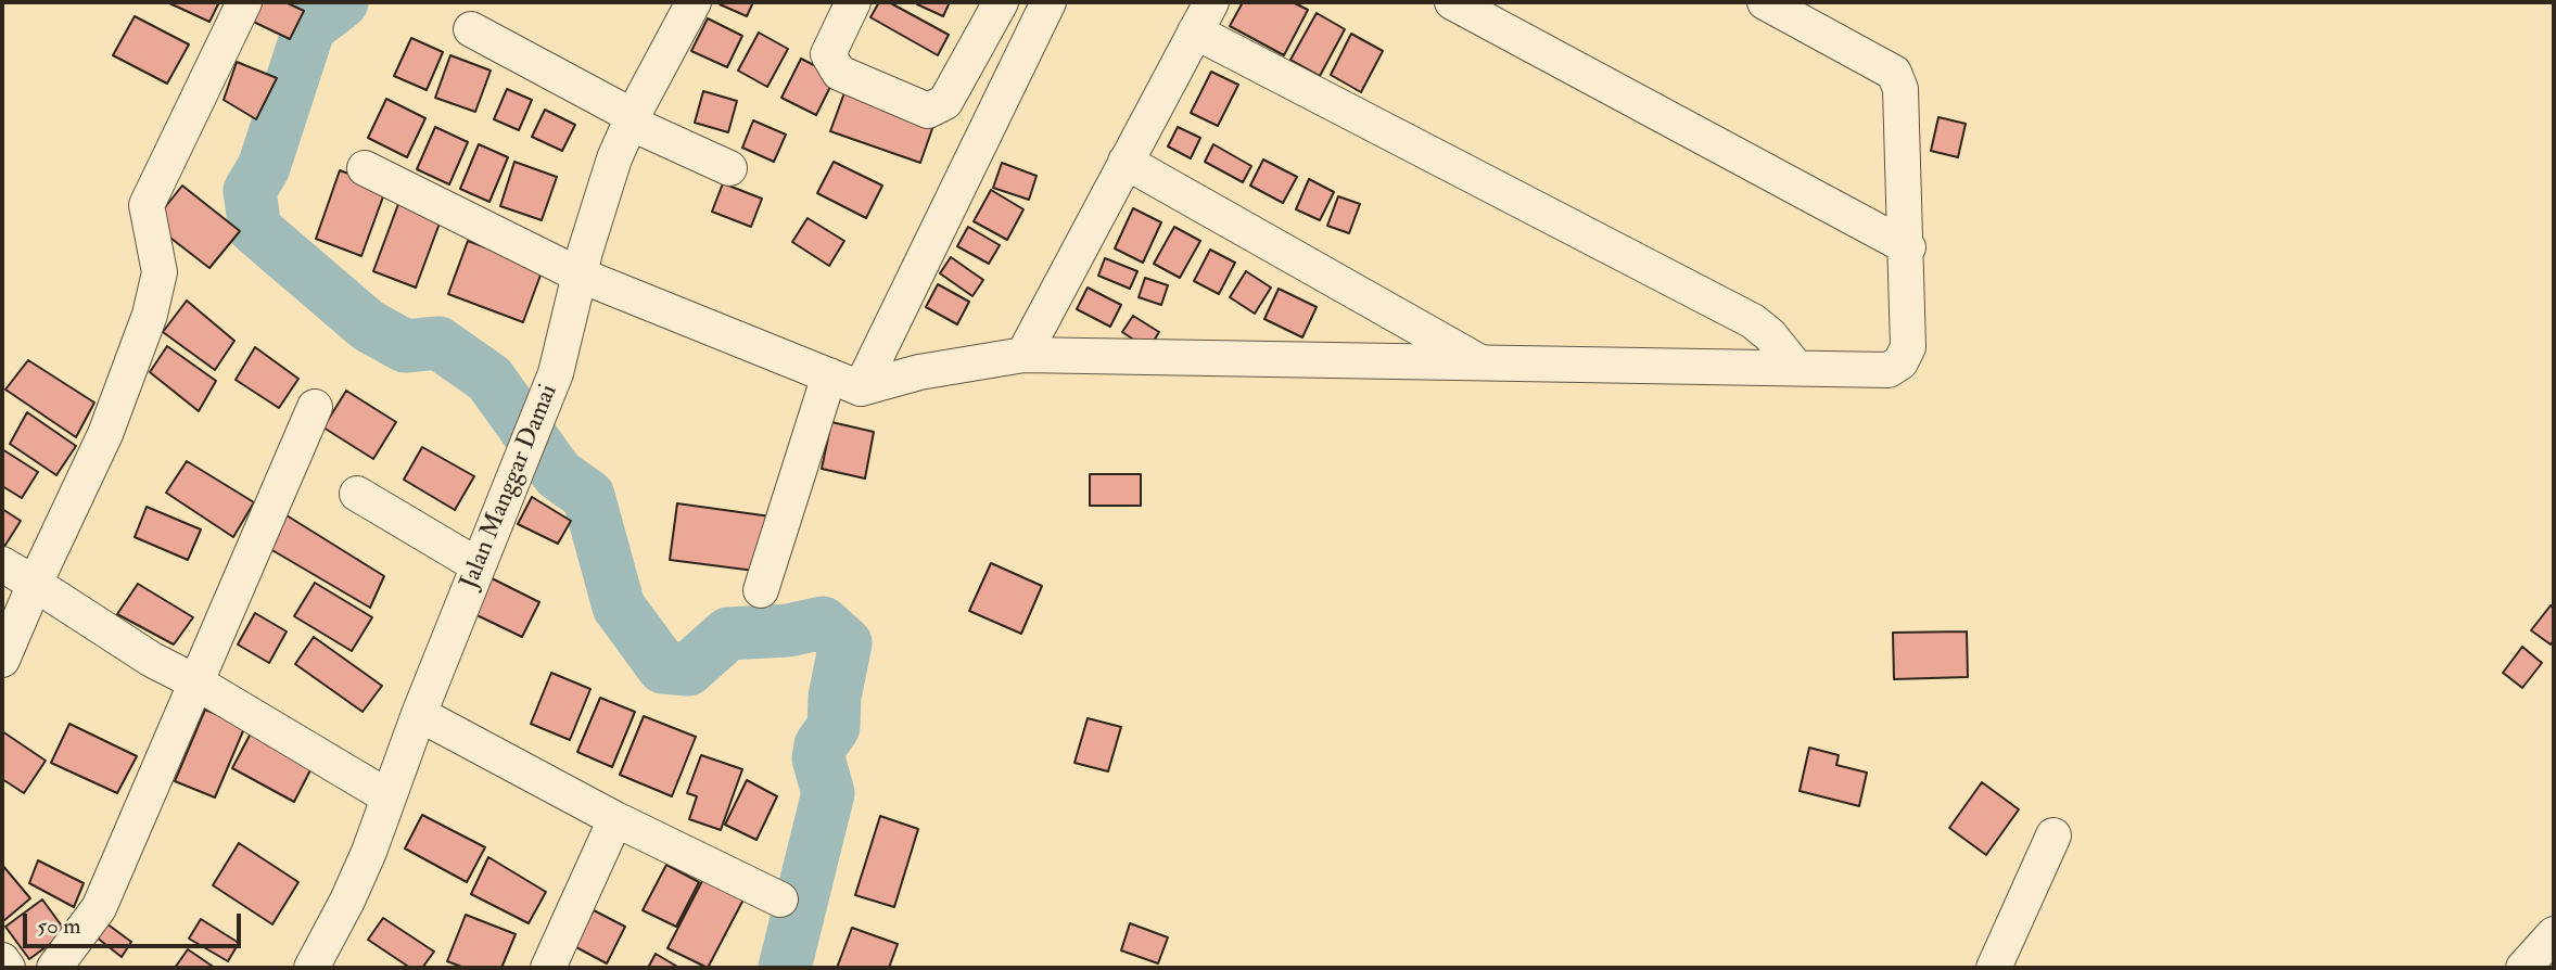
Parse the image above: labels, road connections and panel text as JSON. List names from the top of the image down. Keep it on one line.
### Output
{"streets":{"street":["Jalan Manggar Damai"]},"scale_bar":"50 m"}
